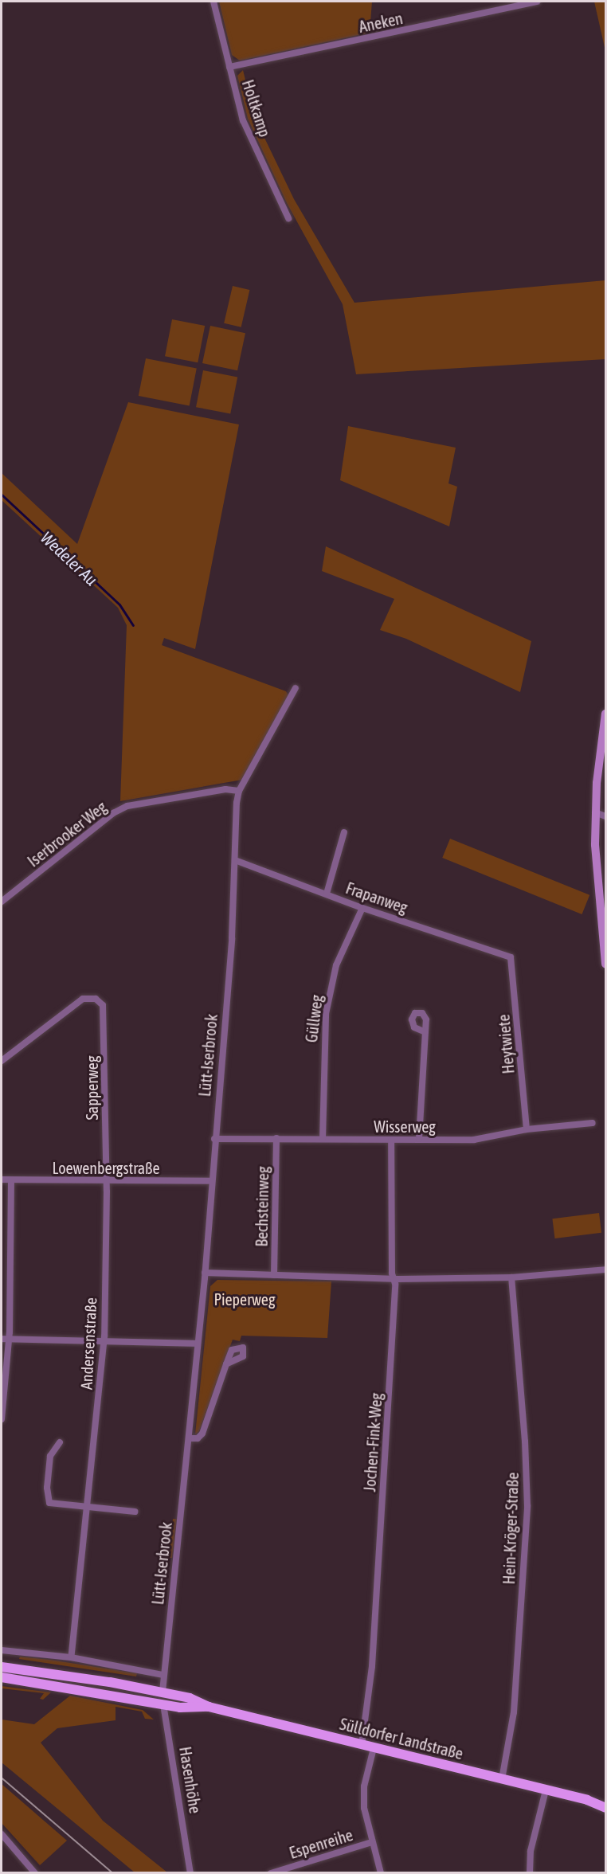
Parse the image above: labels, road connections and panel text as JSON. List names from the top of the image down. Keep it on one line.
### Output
{"streets":{"main road":["Sülldorfer Landstraße","Hasenhöhe"],"street":["Aneken","Holtkamp","Iserbrooker Weg","Frapanweg","Güllweg","Heytwiete","Lütt-Iserbrook","Sapperweg","Wisserweg","Loewenbergstraße","Bechsteinweg","Andersenstraße","Jochen-Fink-Weg","Hein-Kröger-Straße","Espenreihe"]},"crossings":[["Aneken","Holtkamp"],["Iserbrooker Weg","Lütt-Iserbrook"],["Frapanweg","Güllweg"],["Frapanweg","Heytwiete"],["Frapanweg","Lütt-Iserbrook"],["Güllweg","Wisserweg"],["Heytwiete","Wisserweg"],["Lütt-Iserbrook","Wisserweg"],["Lütt-Iserbrook","Loewenbergstraße"],["Lütt-Iserbrook","Sülldorfer Landstraße"],["Lütt-Iserbrook","Hasenhöhe"],["Sapperweg","Loewenbergstraße"],["Sapperweg","Andersenstraße"],["Wisserweg","Bechsteinweg"],["Wisserweg","Jochen-Fink-Weg"],["Loewenbergstraße","Andersenstraße"],["Jochen-Fink-Weg","Sülldorfer Landstraße"],["Hein-Kröger-Straße","Sülldorfer Landstraße"],["Sülldorfer Landstraße","Hasenhöhe"]],"water":["Wedeler Au"],"parks":["Pieperweg"]}
